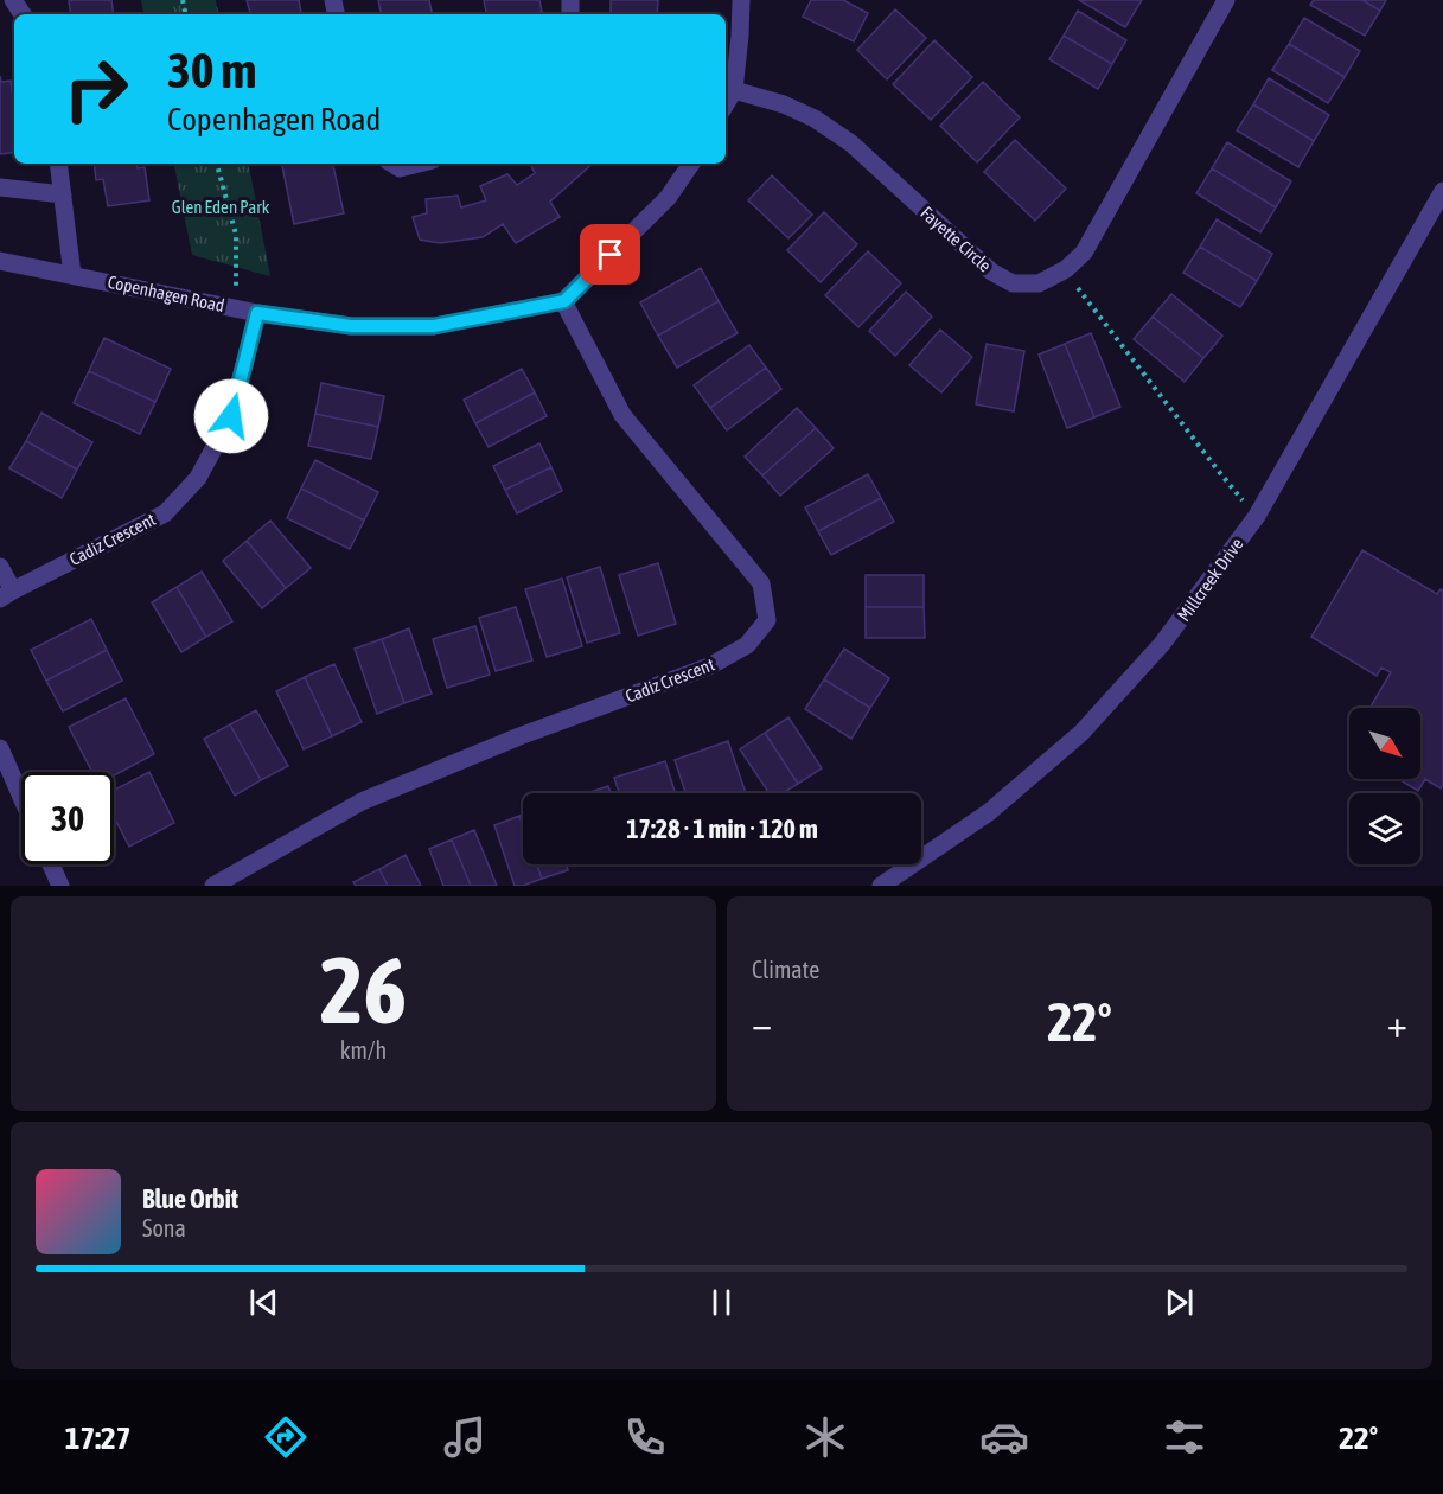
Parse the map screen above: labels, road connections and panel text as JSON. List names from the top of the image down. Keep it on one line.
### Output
{"streets":{"street":["Fayette Circle","Copenhagen Road","Cadiz Crescent","Millcreek Drive"]},"crossings":[["Copenhagen Road","Cadiz Crescent"]],"parks":["Glen Eden Park"],"north":"bottom right","page":{"turn":["30 m","Copenhagen Road"],"limit":"30","trip":"17:28 · 1 min · 120 m","tile":[["26","km/h"],"Climate"],"heat":["−","22°","+"],"song":["Blue Orbit","Sona"],"tabs":["17:27","22°"]}}
